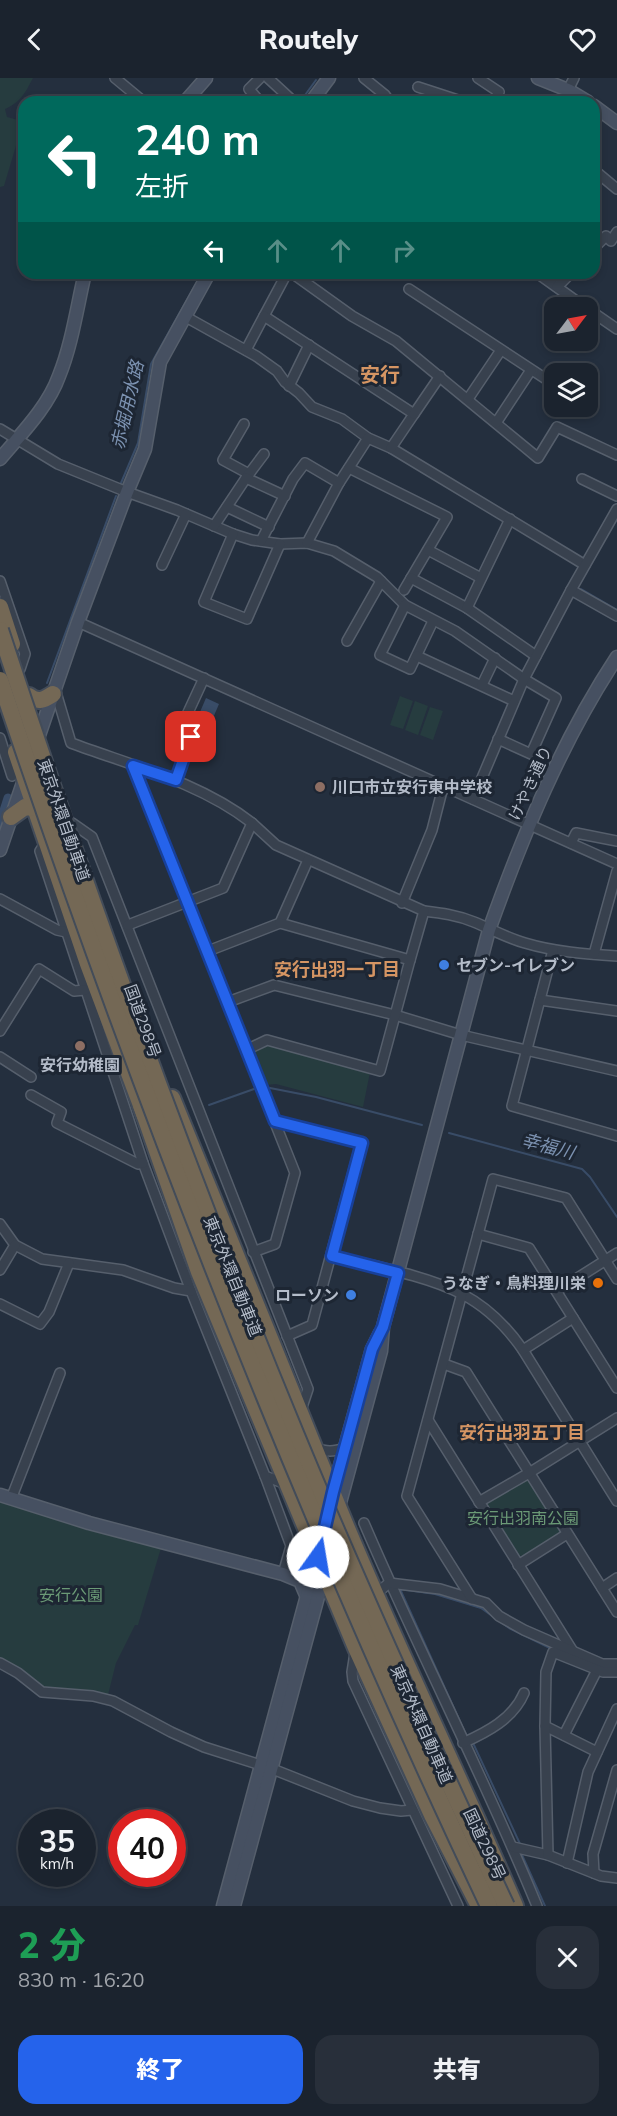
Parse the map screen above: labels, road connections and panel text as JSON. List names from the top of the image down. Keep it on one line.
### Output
{"streets":{"highway":["東京外環自動車道","国道298号"],"street":["けやき通り"]},"districts":["安行","安行出羽一丁目","安行出羽五丁目"],"water":["赤堀用水路","幸福川"],"parks":["安行出羽南公園","安行公園"],"places":["川口市立安行東中学校","セブン-イレブン","安行幼稚園","うなぎ・鳥料理川栄","ローソン"],"north":"top right","page":{"header":"Routely","turn":["240 m","左折"],"speed":"35 km/h","limit":"40","heading":["2 分","830 m · 16:20"],"buttons":["終了","共有"]}}
